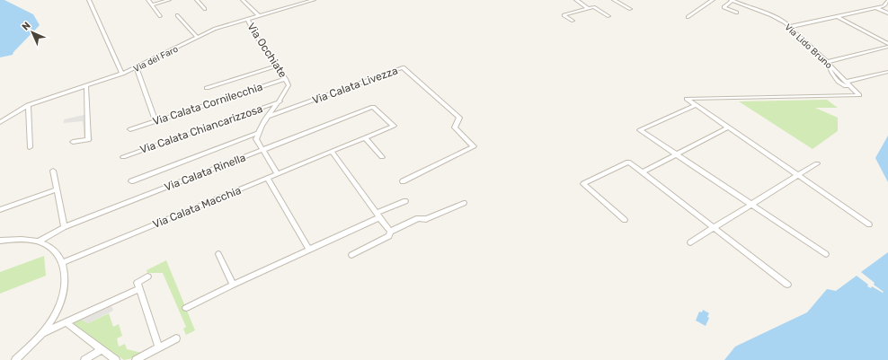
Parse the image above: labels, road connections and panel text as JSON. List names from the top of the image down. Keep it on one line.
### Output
{"streets":{"street":["Via Lido Bruno","Via Occhiate","Via del Faro","Via Calata Livezza","Via Calata Cornilecchia","Via Calata Chiancarizzosa","Via Calata Rinella","Via Calata Macchia"]},"crossings":[["Via Occhiate","Via del Faro"],["Via Occhiate","Via Calata Livezza"],["Via Occhiate","Via Calata Cornilecchia"],["Via Occhiate","Via Calata Chiancarizzosa"],["Via Calata Rinella","Via Calata Macchia"]],"north":"top left"}
